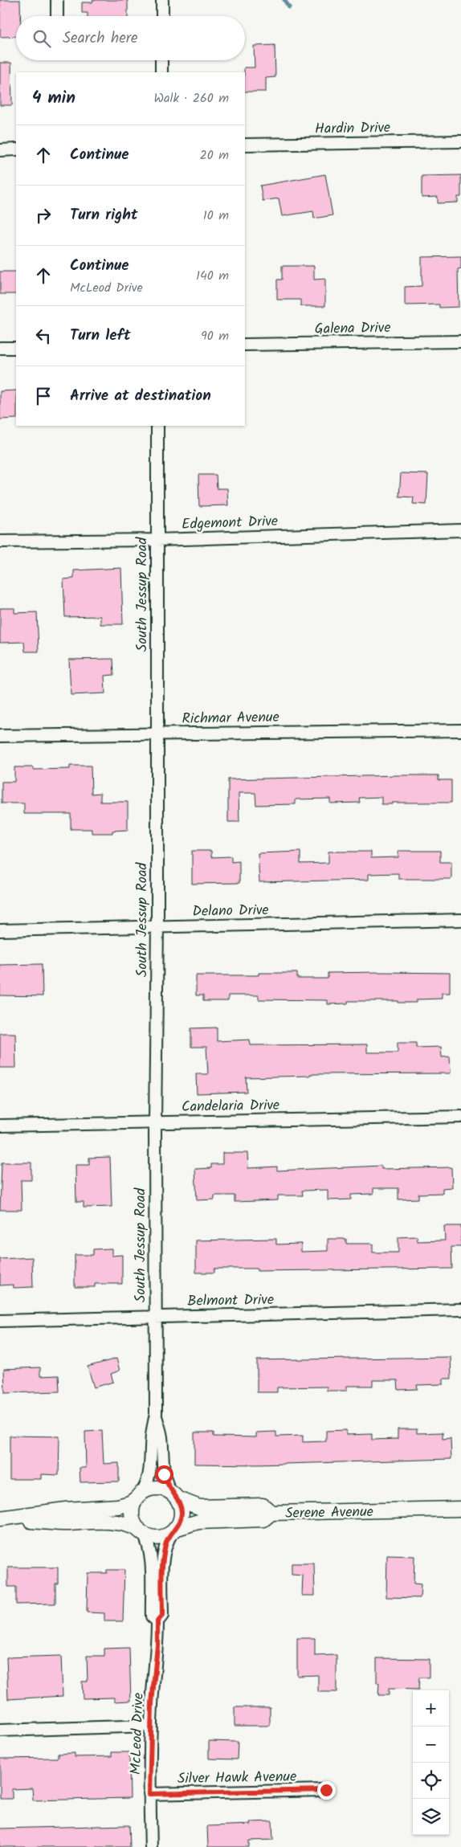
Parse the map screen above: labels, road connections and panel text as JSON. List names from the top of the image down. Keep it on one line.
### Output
{"streets":{"street":["Hardin Drive","Galena Drive","Edgemont Drive","South Jessup Road","Richmar Avenue","Delano Drive","Candelaria Drive","Belmont Drive","Serene Avenue","McLeod Drive","Silver Hawk Avenue"]},"crossings":[["Edgemont Drive","South Jessup Road"],["South Jessup Road","Richmar Avenue"],["South Jessup Road","Delano Drive"],["South Jessup Road","Candelaria Drive"],["South Jessup Road","Belmont Drive"],["South Jessup Road","Serene Avenue"],["South Jessup Road","McLeod Drive"],["Serene Avenue","McLeod Drive"],["McLeod Drive","Silver Hawk Avenue"]],"page":{"search":"Search here","heading":["4 min","Walk · 260 m"],"list":[["Continue","20 m"],["Turn right","10 m"],["Continue","McLeod Drive","140 m"],["Turn left","90 m"],"Arrive at destination"],"map_buttons":["+","−"]}}
